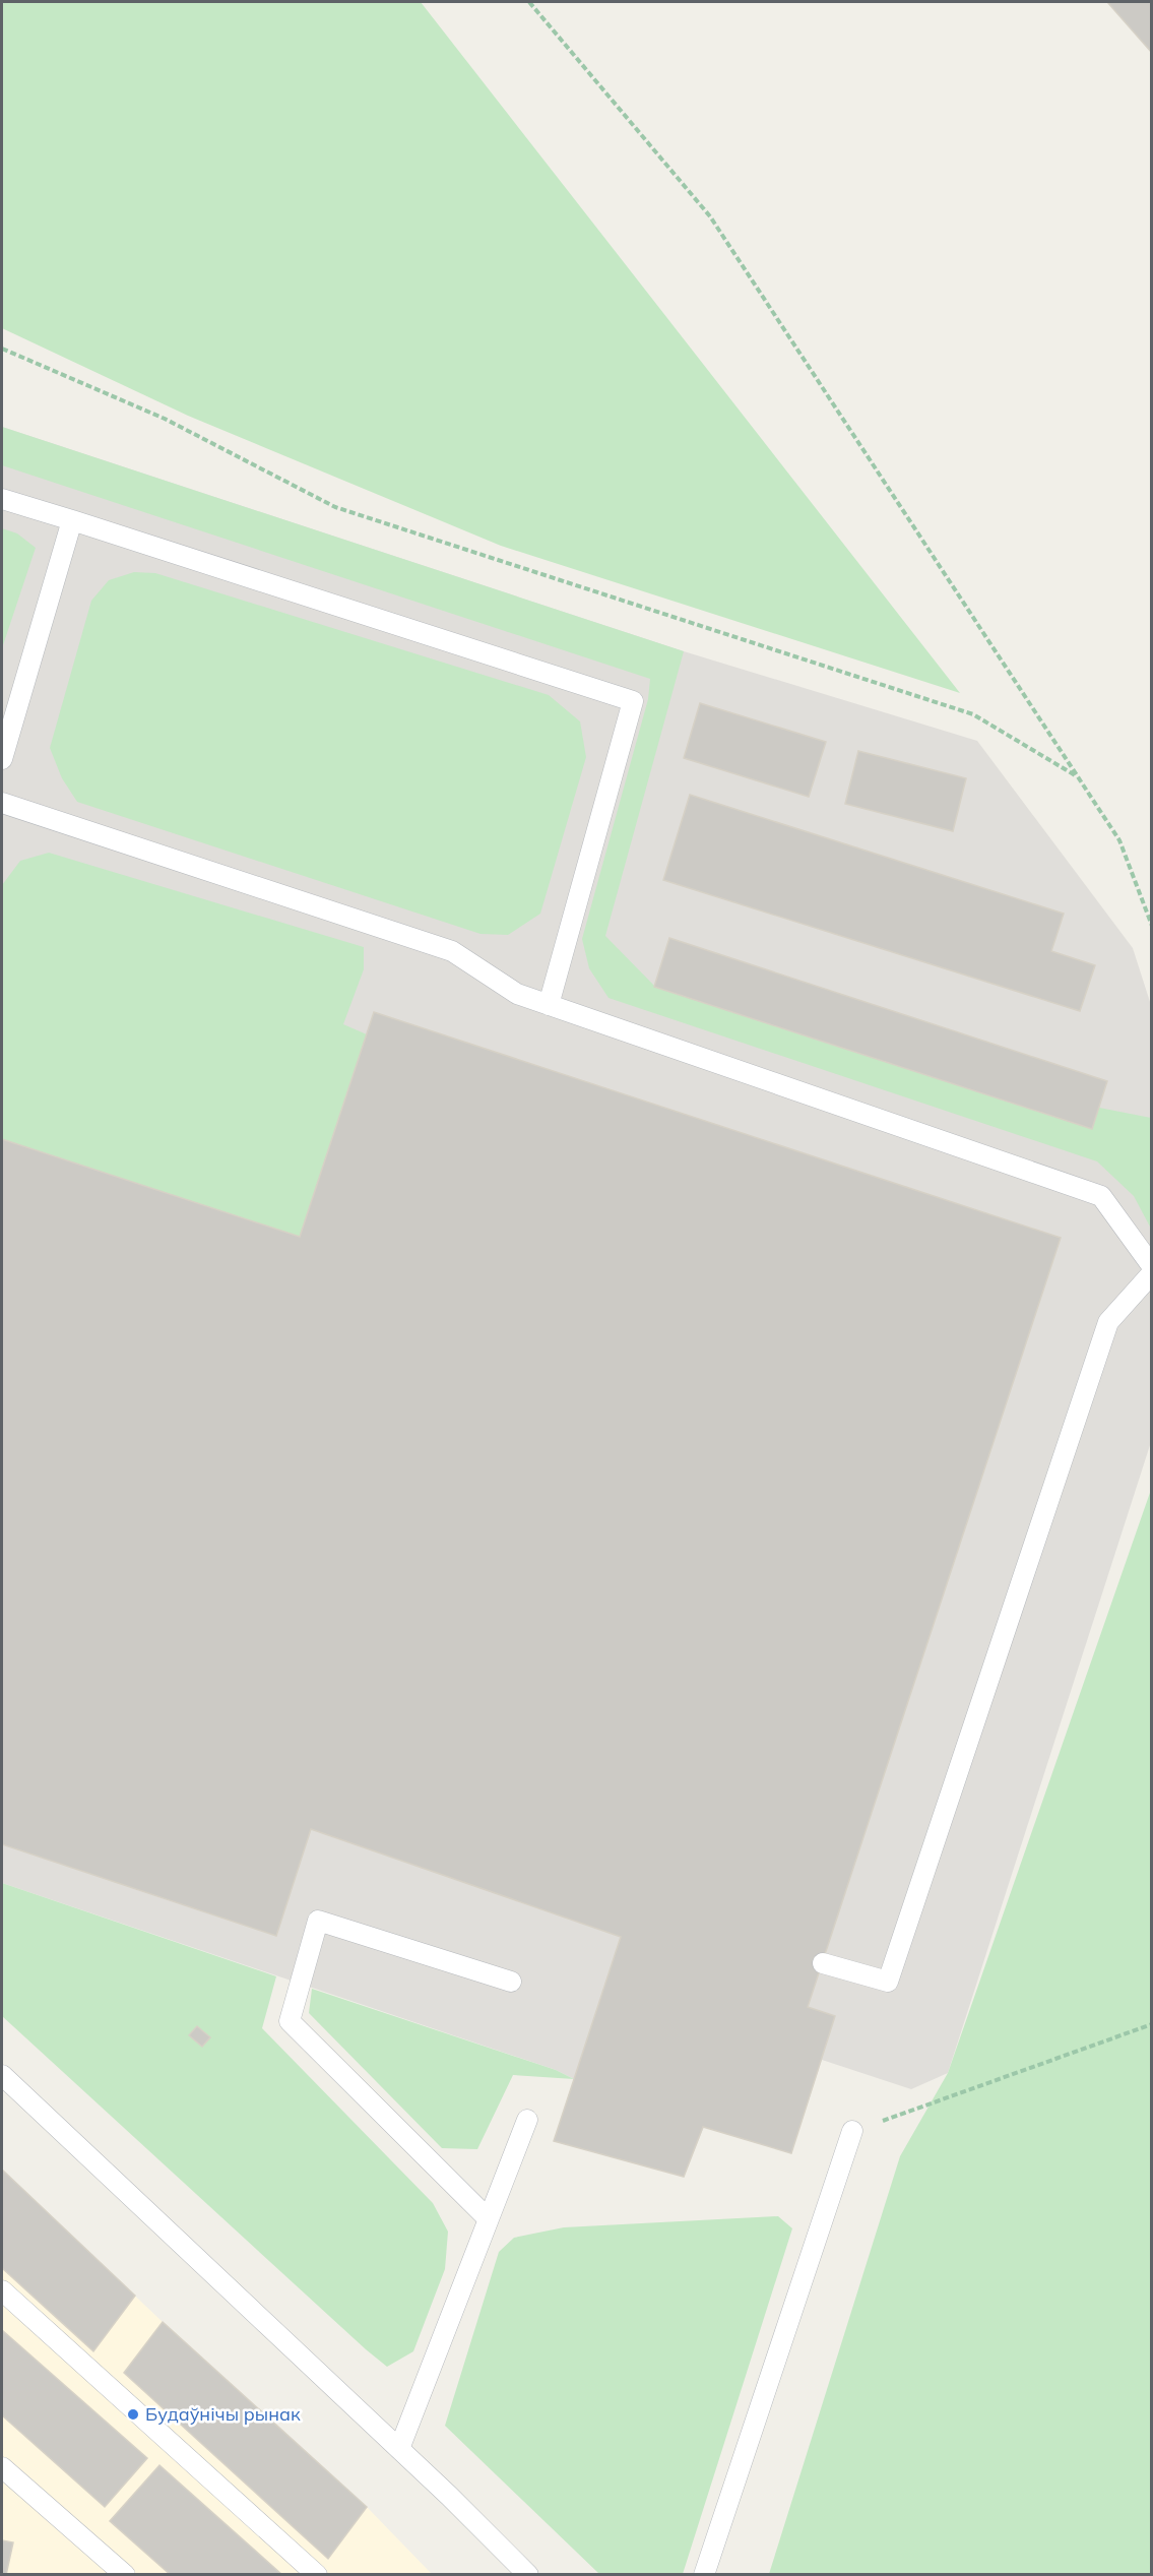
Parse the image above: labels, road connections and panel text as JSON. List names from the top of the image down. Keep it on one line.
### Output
{"places":["Будаўнічы рынак"]}
